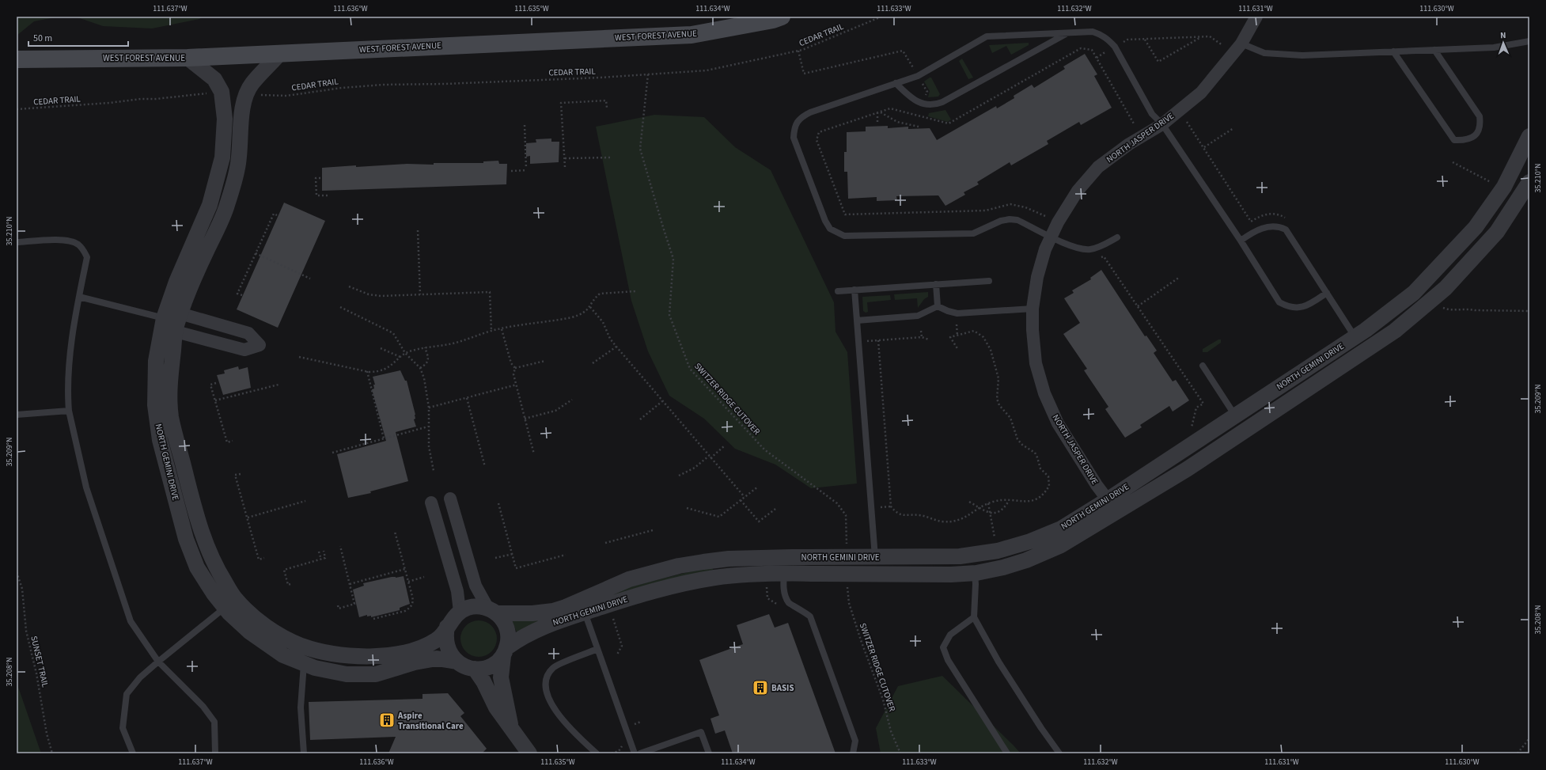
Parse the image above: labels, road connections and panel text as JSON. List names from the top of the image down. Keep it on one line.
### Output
{"streets":{"main road":["WEST FOREST AVENUE"],"street":["NORTH JASPER DRIVE","NORTH GEMINI DRIVE"],"path":["CEDAR TRAIL","SWITZER RIDGE CUTOVER","SUNSET TRAIL"]},"crossings":[["CEDAR TRAIL","SWITZER RIDGE CUTOVER"],["WEST FOREST AVENUE","NORTH GEMINI DRIVE"],["NORTH JASPER DRIVE","NORTH GEMINI DRIVE"]],"places":{"building":["BASIS","Aspire Transitional Care"]},"scale_bar":"50 m","north":"top","coordinates":["111.637°W","111.636°W","111.635°W","111.634°W","111.633°W","111.632°W","111.631°W","111.630°W","35.210°N","35.209°N","35.208°N"]}
